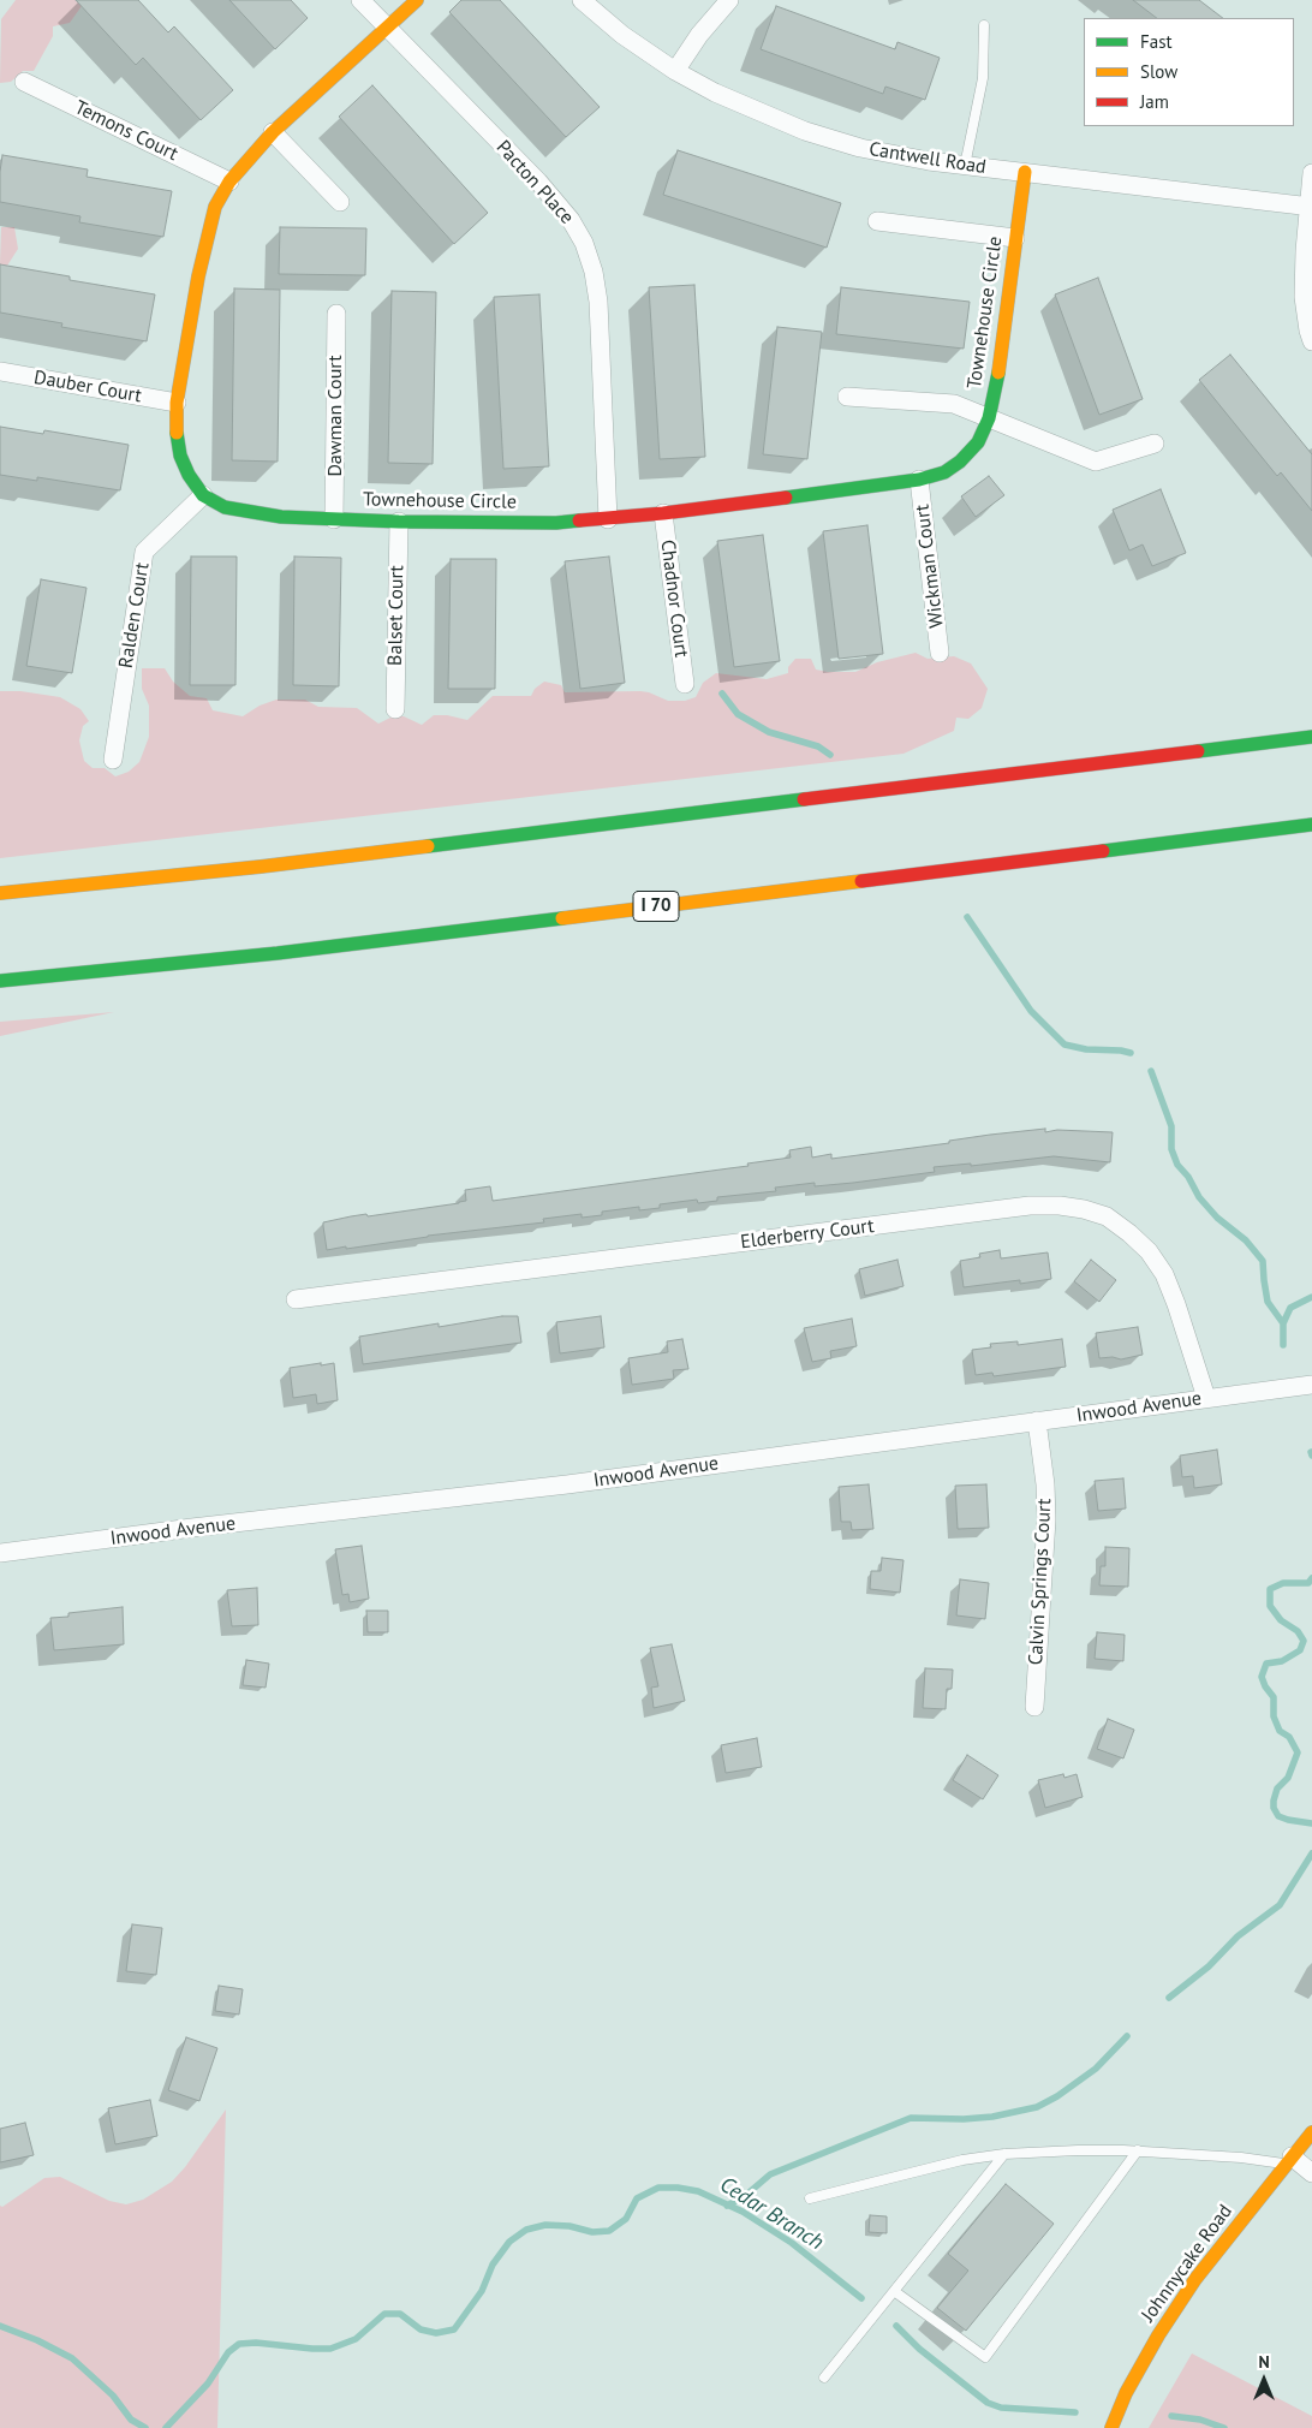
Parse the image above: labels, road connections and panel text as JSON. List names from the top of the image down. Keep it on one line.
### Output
{"streets":{"main road":["Townehouse Circle","I 70","Johnnycake Road"],"street":["Temons Court","Cantwell Road","Pacton Place","Dauber Court","Dawman Court","Wickman Court","Chadnor Court","Ralden Court","Balset Court","Elderberry Court","Inwood Avenue","Calvin Springs Court"]},"crossings":[["Cantwell Road","Townehouse Circle"],["Pacton Place","Townehouse Circle"],["Townehouse Circle","Dawman Court"],["Townehouse Circle","Wickman Court"],["Townehouse Circle","Chadnor Court"],["Townehouse Circle","Ralden Court"],["Townehouse Circle","Balset Court"],["Elderberry Court","Inwood Avenue"],["Inwood Avenue","Calvin Springs Court"]],"water":["Cedar Branch"],"legend":["Fast","Slow","Jam"],"north":"top"}
